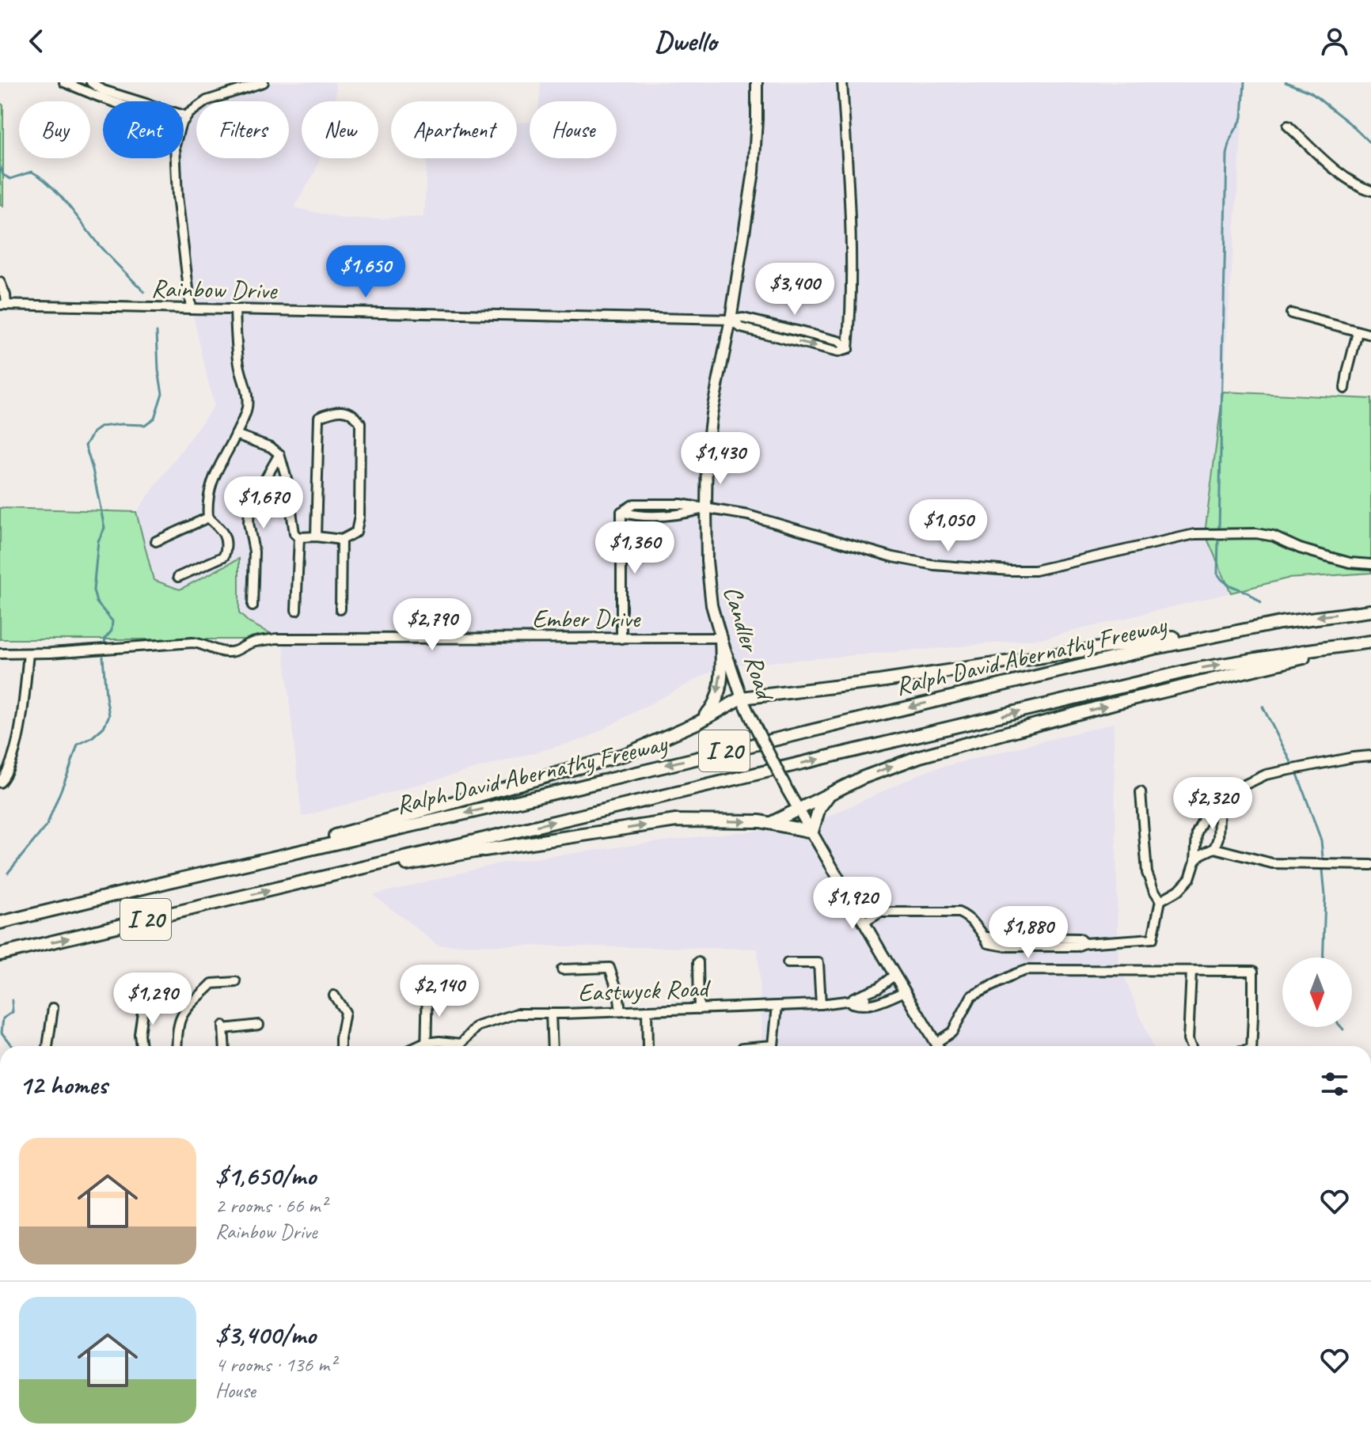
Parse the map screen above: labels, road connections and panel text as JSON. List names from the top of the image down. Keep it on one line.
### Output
{"streets":{"highway":["Ralph David Abernathy Freeway","I 20"],"main road":["Candler Road"],"street":["Rainbow Drive","Ember Drive","Eastwyck Road"]},"crossings":[["Rainbow Drive","Candler Road"],["Ember Drive","Candler Road"],["Candler Road","Eastwyck Road"]],"north":"bottom","page":{"header":"Dwello","chip":["Buy","Rent","Filters","New","Apartment","House"],"price":["$1,650","$3,400","$1,430","$1,670","$1,050","$1,360","$2,790","$2,320","$1,920","$1,880","$2,140","$1,290"],"heading":"12 homes","list":[{"name":"$1,650/mo","note":"2 rooms · 66 m² · Rainbow Drive"},{"name":"$3,400/mo","note":"4 rooms · 136 m² · House"}]}}
